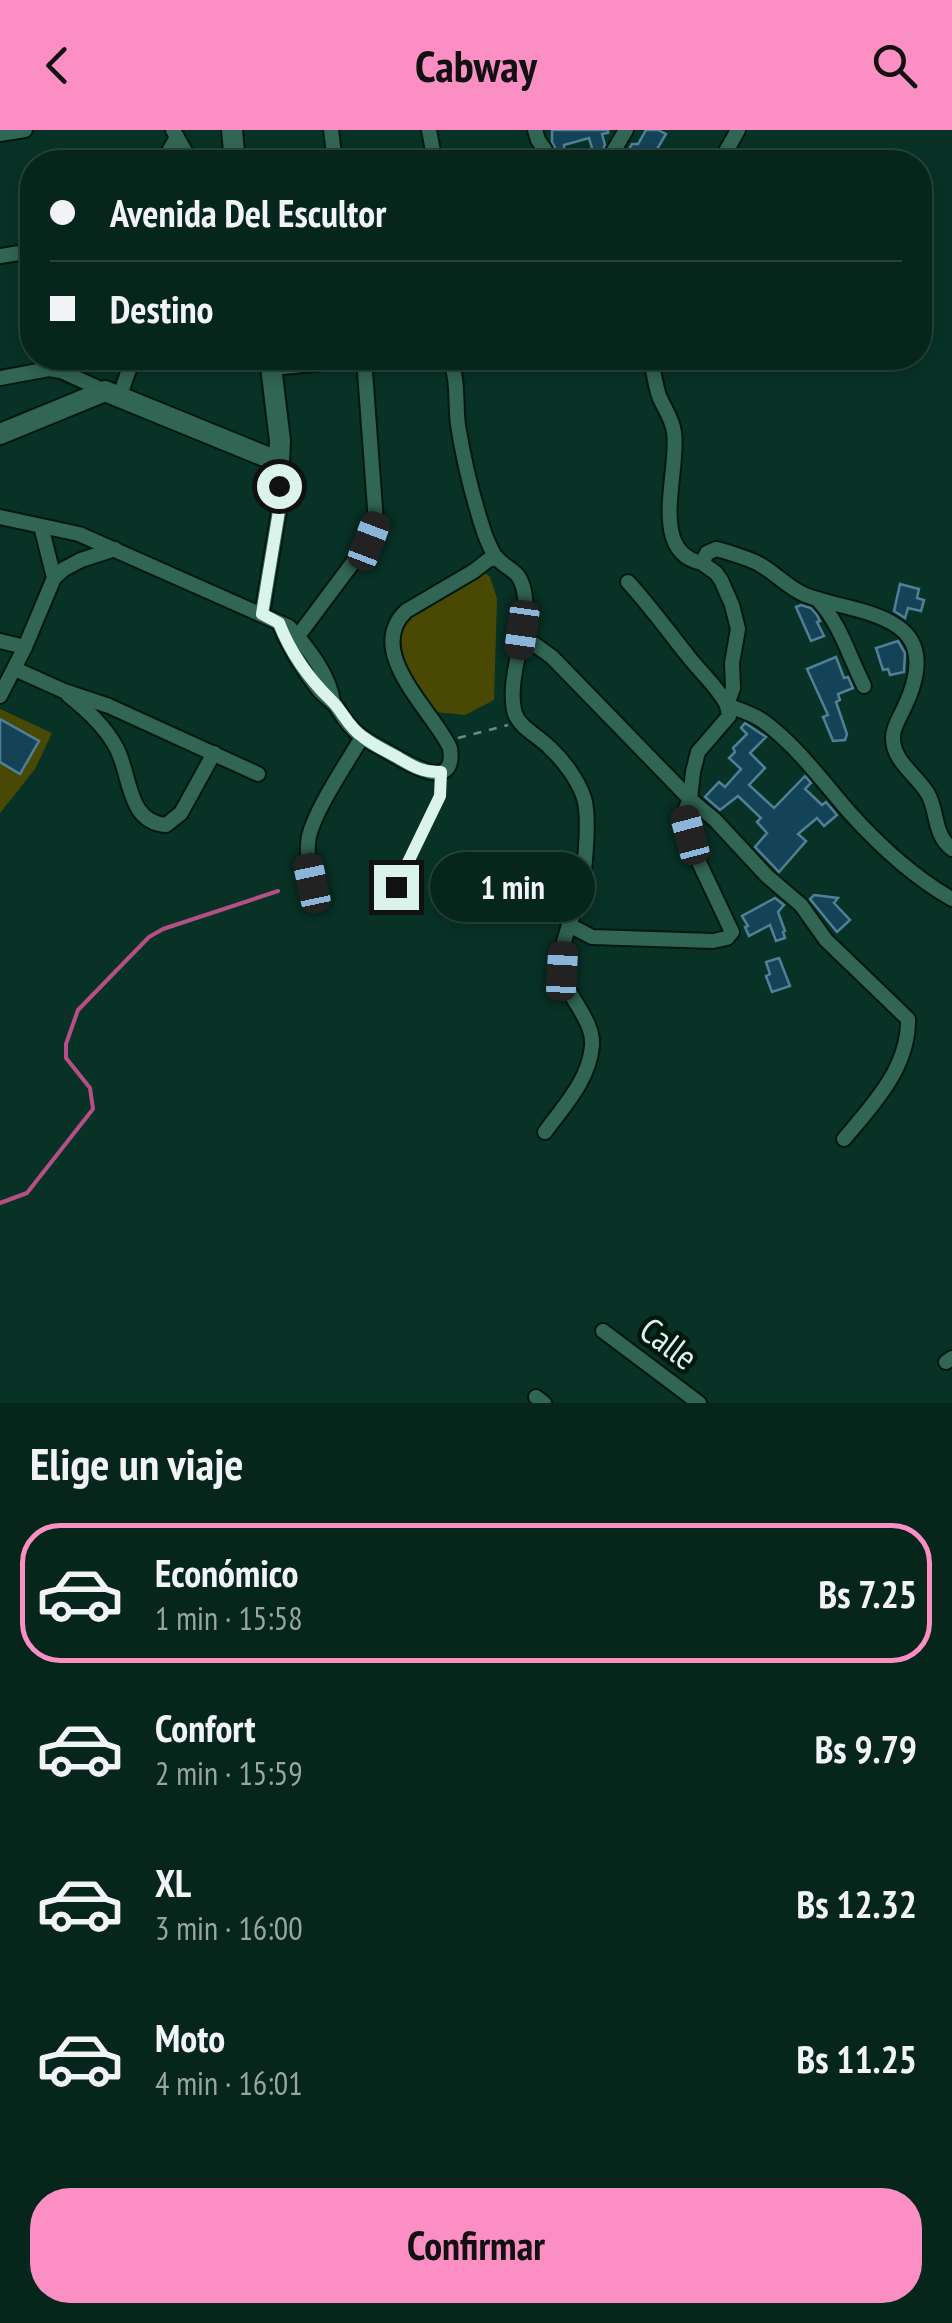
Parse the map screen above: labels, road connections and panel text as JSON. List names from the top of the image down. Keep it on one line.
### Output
{"streets":{"street":["Calle"]},"page":{"header":"Cabway","banner":["Avenida Del Escultor","Destino"],"bubble":"1 min","heading":"Elige un viaje","list":[{"name":"Económico","note":"1 min · 15:58","value":"Bs 7.25"},{"name":"Confort","note":"2 min · 15:59","value":"Bs 9.79"},{"name":"XL","note":"3 min · 16:00","value":"Bs 12.32"},{"name":"Moto","note":"4 min · 16:01","value":"Bs 11.25"}],"buttons":"Confirmar"}}
